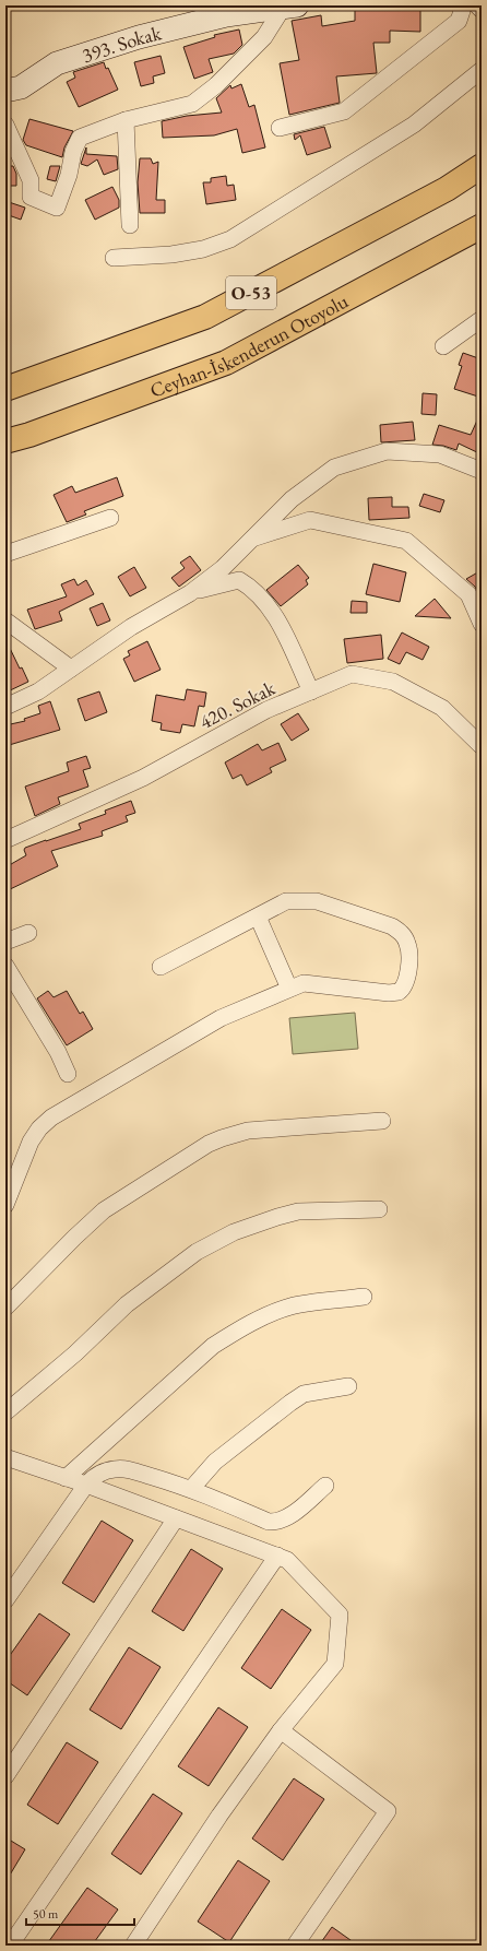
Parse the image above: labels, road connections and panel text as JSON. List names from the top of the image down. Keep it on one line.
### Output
{"streets":{"highway":["O-53","Ceyhan-İskenderun Otoyolu"],"street":["393. Sokak","420. Sokak"]},"scale_bar":"50 m"}
